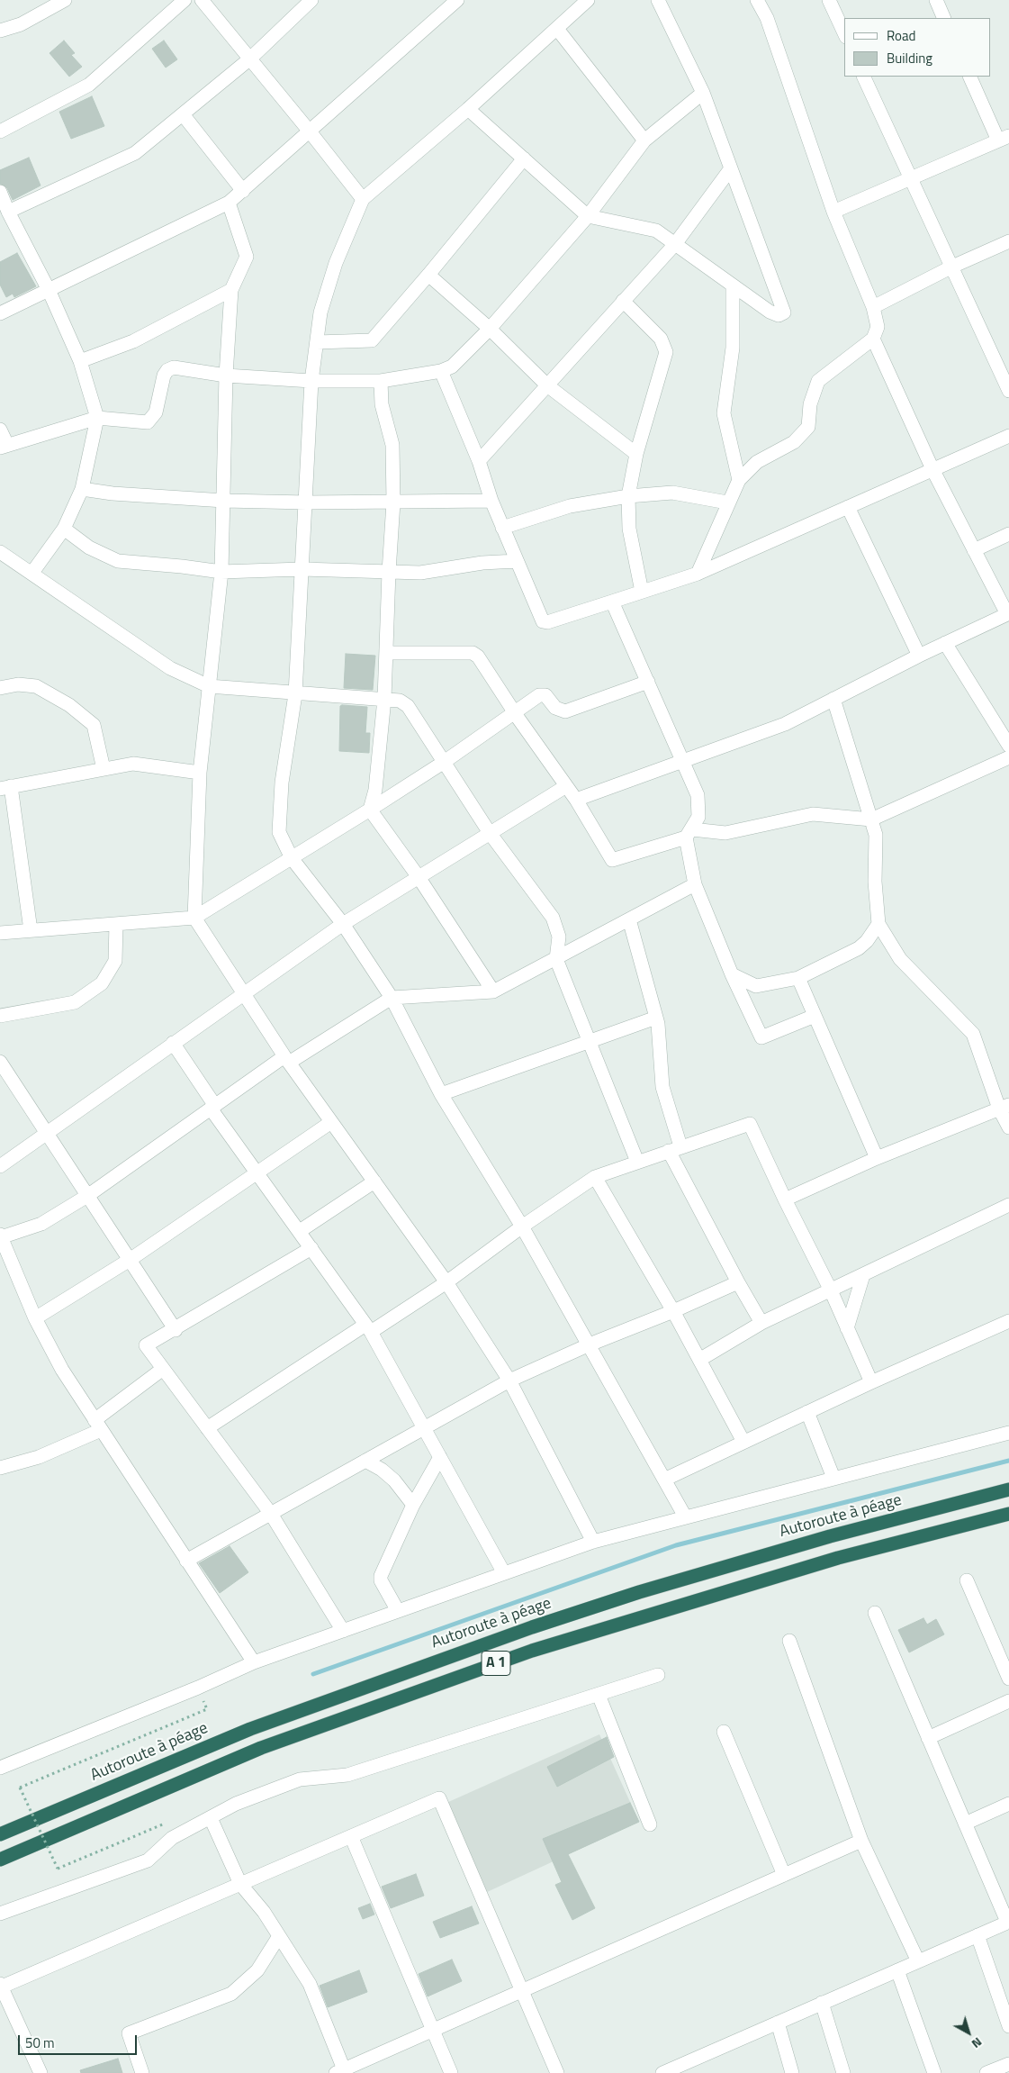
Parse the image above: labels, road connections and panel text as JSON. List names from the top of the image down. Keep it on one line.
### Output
{"streets":{"highway":["Autoroute à péage","A 1"]},"legend":["Road","Building"],"scale_bar":"50 m","north":"bottom right"}
